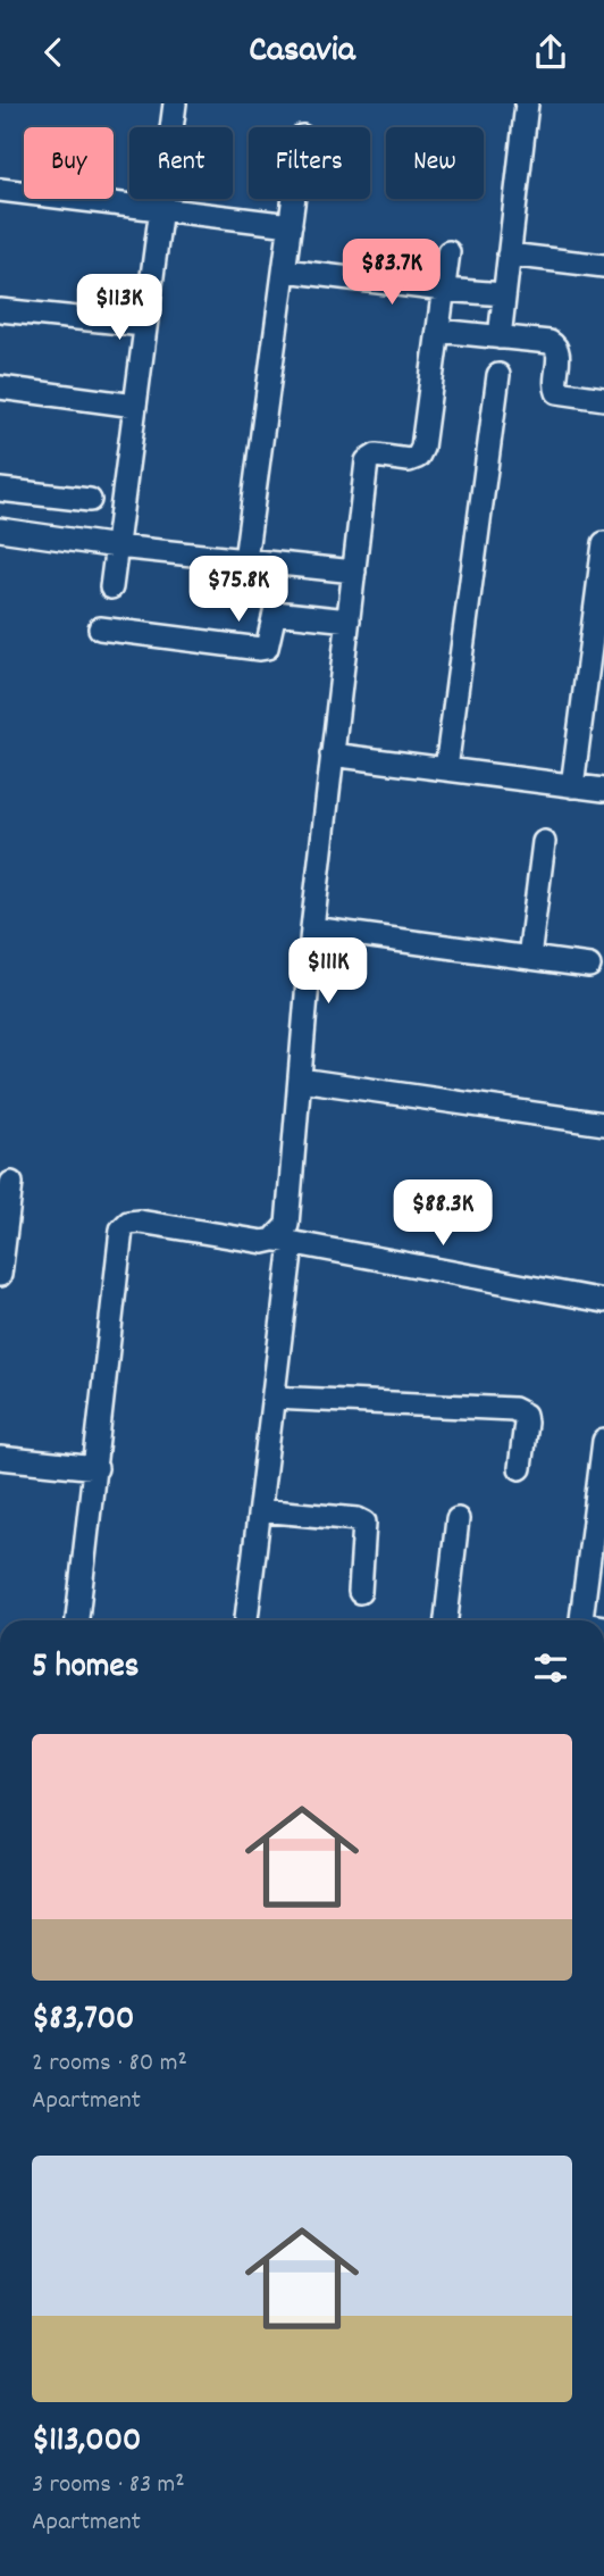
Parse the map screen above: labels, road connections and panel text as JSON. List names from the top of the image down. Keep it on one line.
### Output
{"page":{"header":"Casavia","chip":["Buy","Rent","Filters","New"],"price":["$83.7K","$113K","$75.8K","$111K","$88.3K"],"heading":"5 homes","list":[{"name":"$83,700","note":"2 rooms · 80 m² · Apartment"},{"name":"$113,000","note":"3 rooms · 83 m² · Apartment"}]}}
